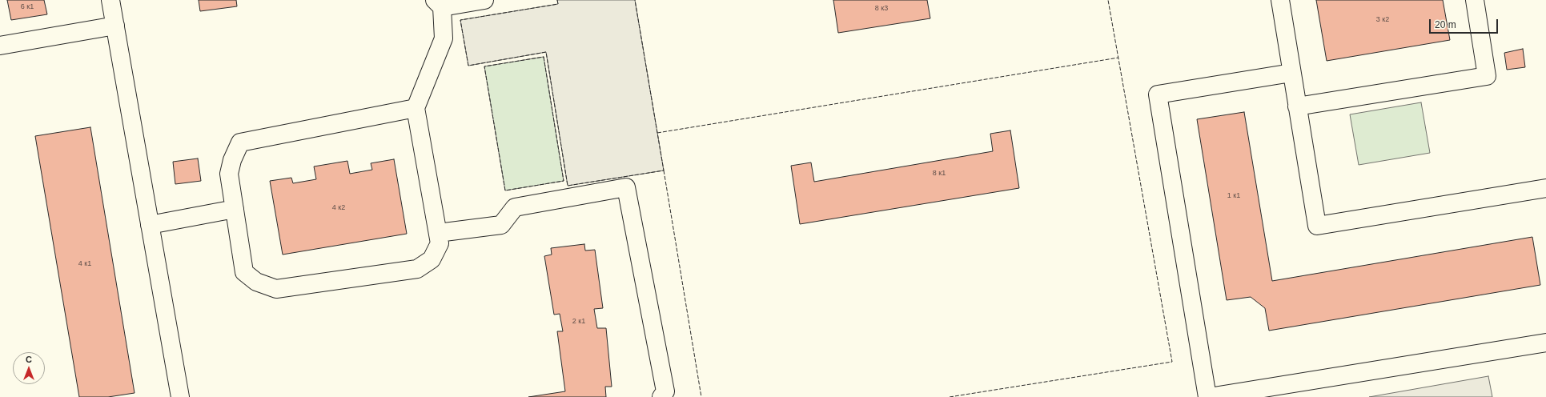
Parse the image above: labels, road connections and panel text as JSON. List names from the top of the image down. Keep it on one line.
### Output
{"house_numbers":["6 к1","8 к3","3 к2","8 к1","1 к1","4 к2","4 к1","2 к1"],"scale_bar":"20 m","north":"top"}
